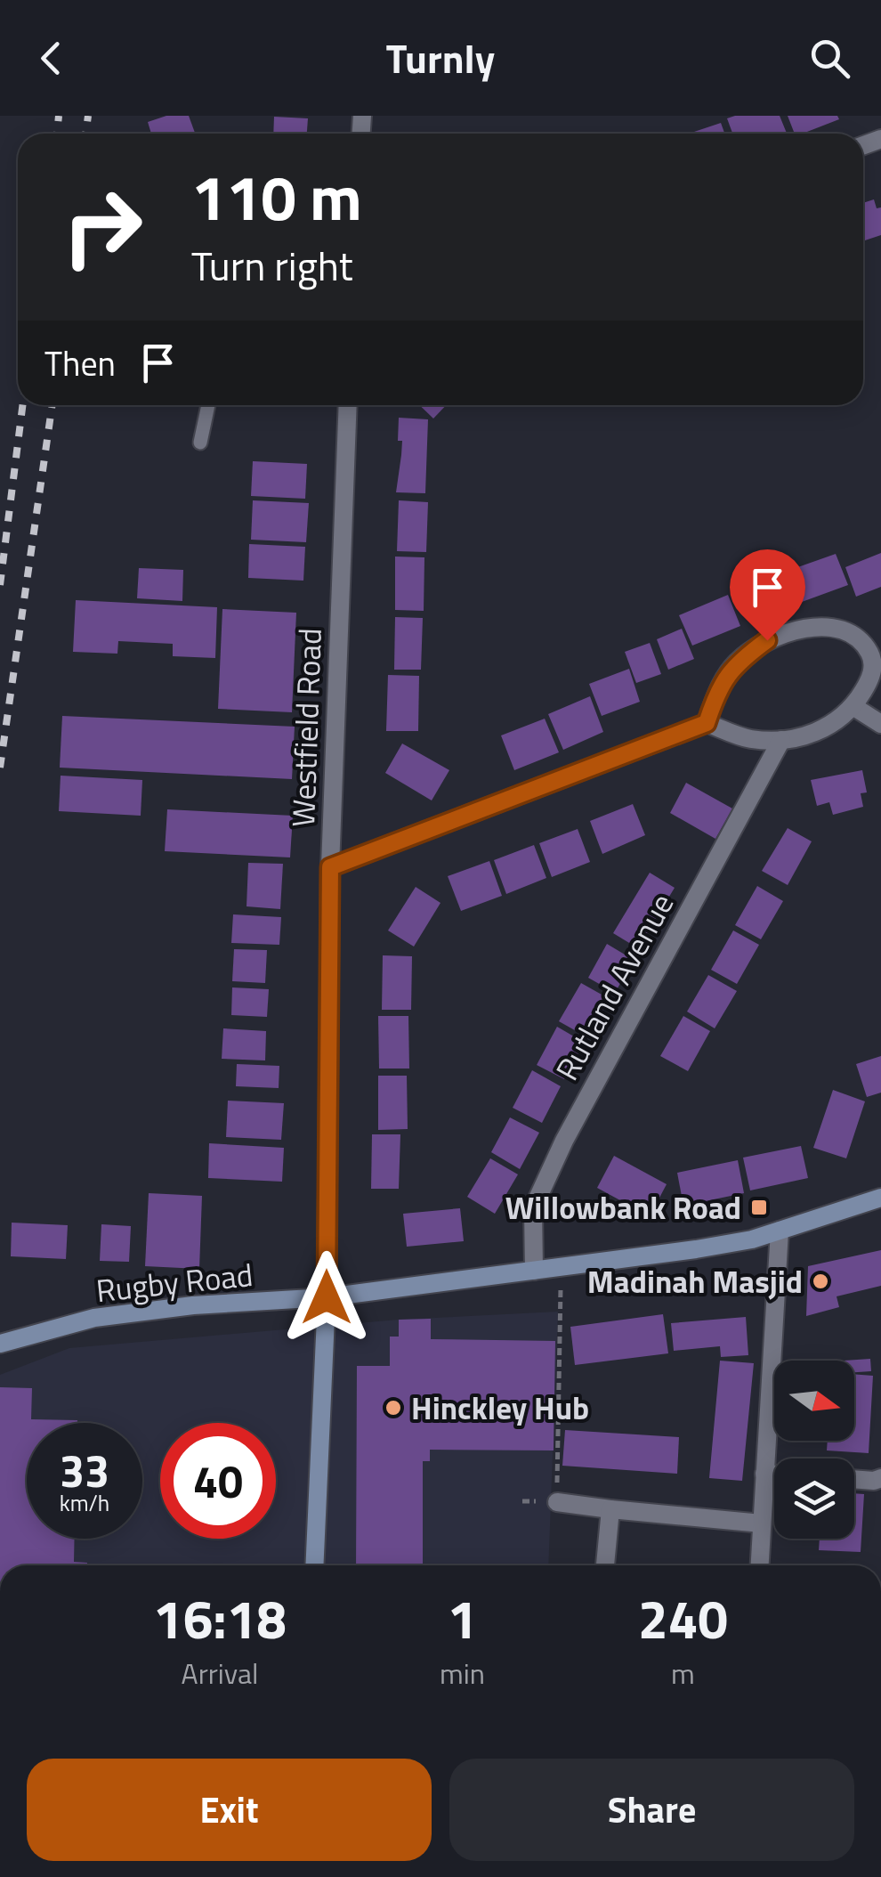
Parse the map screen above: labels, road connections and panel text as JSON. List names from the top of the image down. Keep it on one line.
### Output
{"streets":{"main road":["Rugby Road"],"street":["Westfield Road","Rutland Avenue"]},"crossings":[["Westfield Road","Rugby Road"],["Rutland Avenue","Rugby Road"]],"places":{"transit":["Willowbank Road"],"other":["Madinah Masjid","Hinckley Hub"]},"north":"right","page":{"header":"Turnly","turn":["110 m","Turn right"],"then":"Then","speed":"33 km/h","limit":"40","eta":["16:18","Arrival","1","min","240","m"],"buttons":["Exit","Share"]}}
